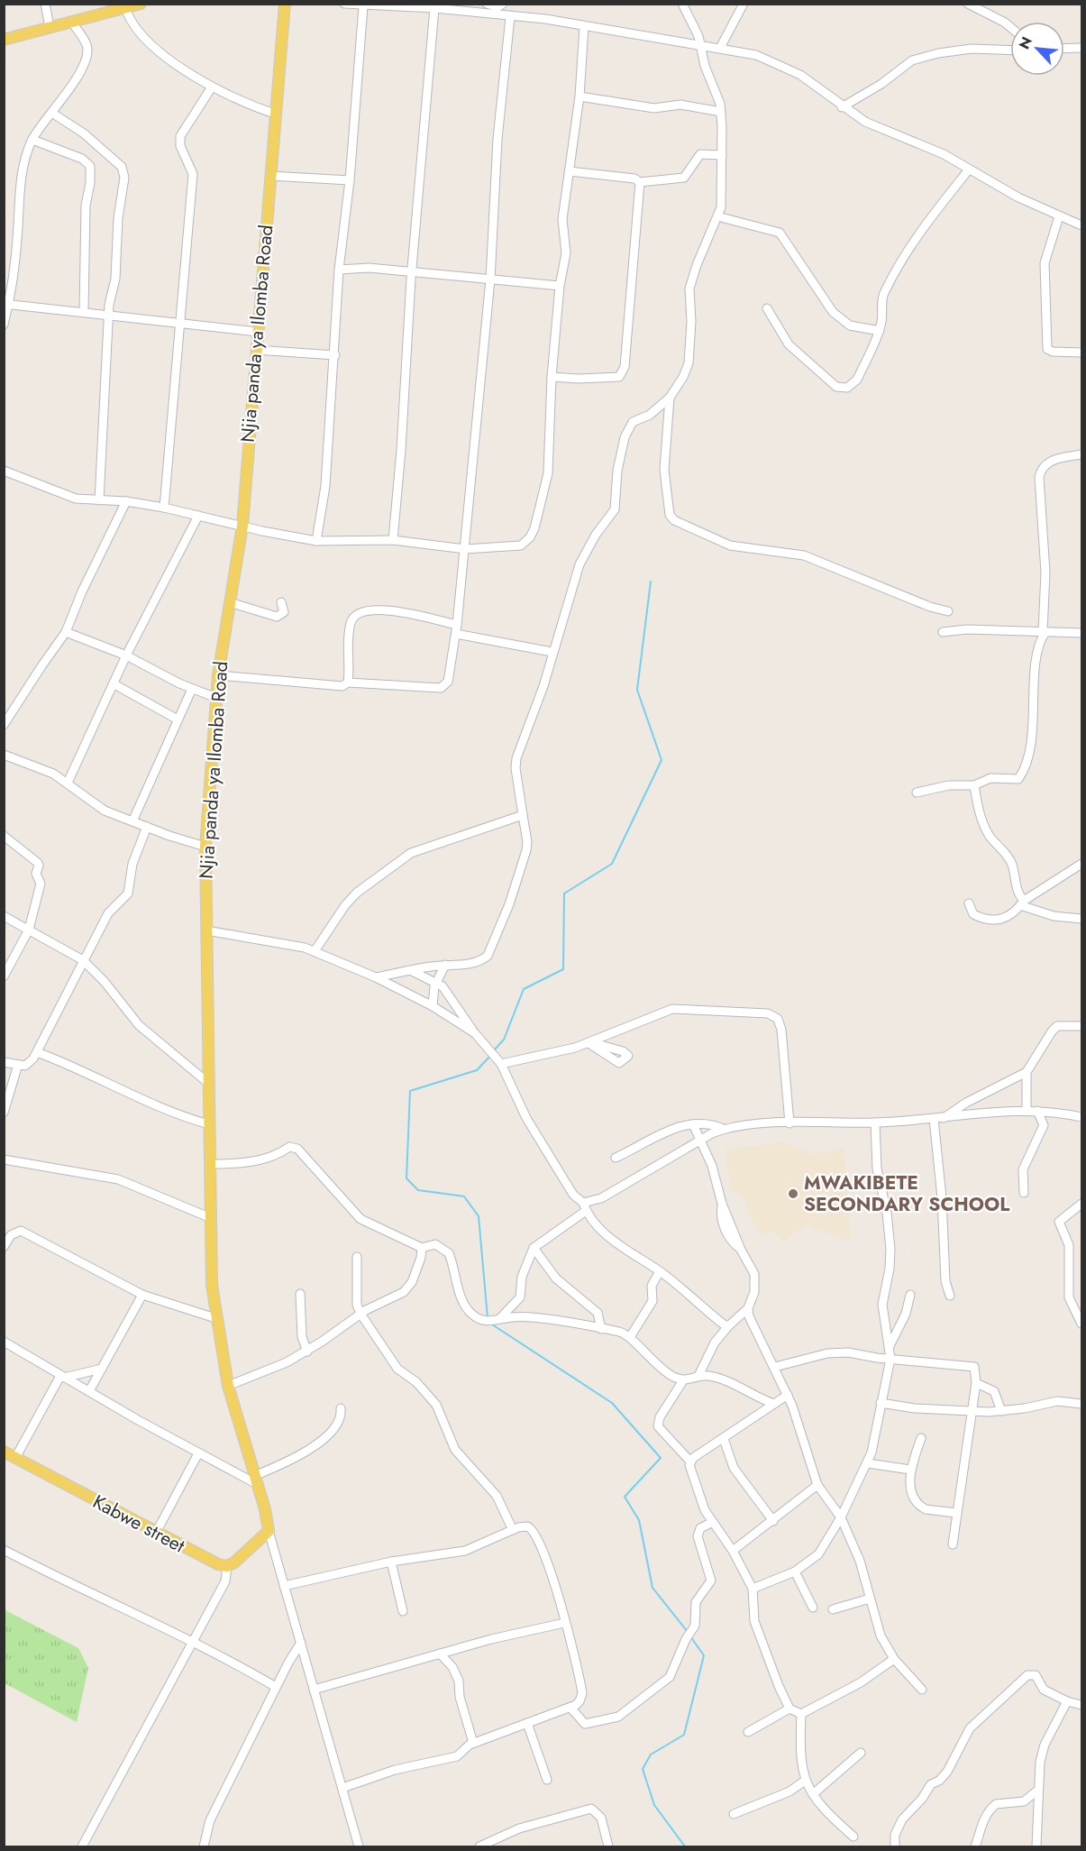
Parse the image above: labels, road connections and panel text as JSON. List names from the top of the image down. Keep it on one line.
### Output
{"streets":{"main road":["Njia panda ya Ilomba Road","Kabwe street"]},"crossings":[["Njia panda ya Ilomba Road","Kabwe street"]],"places":["MWAKIBETE SECONDARY SCHOOL"],"north":"top left"}
